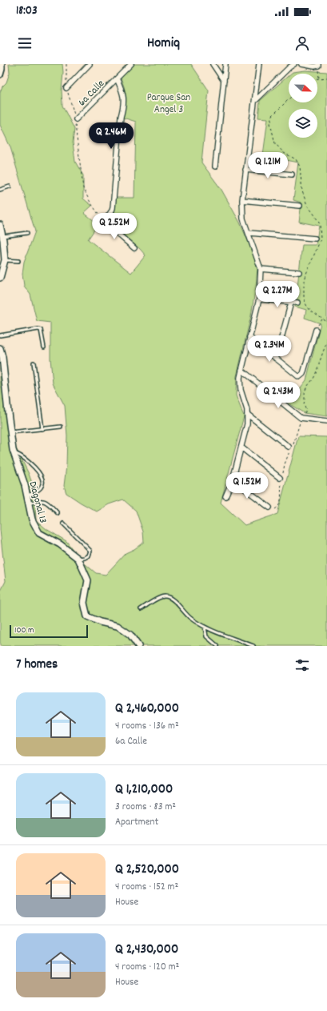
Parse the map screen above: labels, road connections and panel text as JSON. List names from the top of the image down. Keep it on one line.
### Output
{"streets":{"street":["6a Calle","Diagonal 13"]},"parks":["Parque San Angel 3"],"scale_bar":"100 m","north":"right","page":{"status":"18:03","header":"Homiq","price":["Q 2.46M","Q 1.21M","Q 2.52M","Q 2.27M","Q 2.34M","Q 2.43M","Q 1.52M"],"scale":"100 m","heading":"7 homes","list":[{"name":"Q 2,460,000","note":"4 rooms · 136 m² · 6a Calle"},{"name":"Q 1,210,000","note":"3 rooms · 83 m² · Apartment"},{"name":"Q 2,520,000","note":"4 rooms · 152 m² · House"},{"name":"Q 2,430,000","note":"4 rooms · 120 m² · House"}]}}
